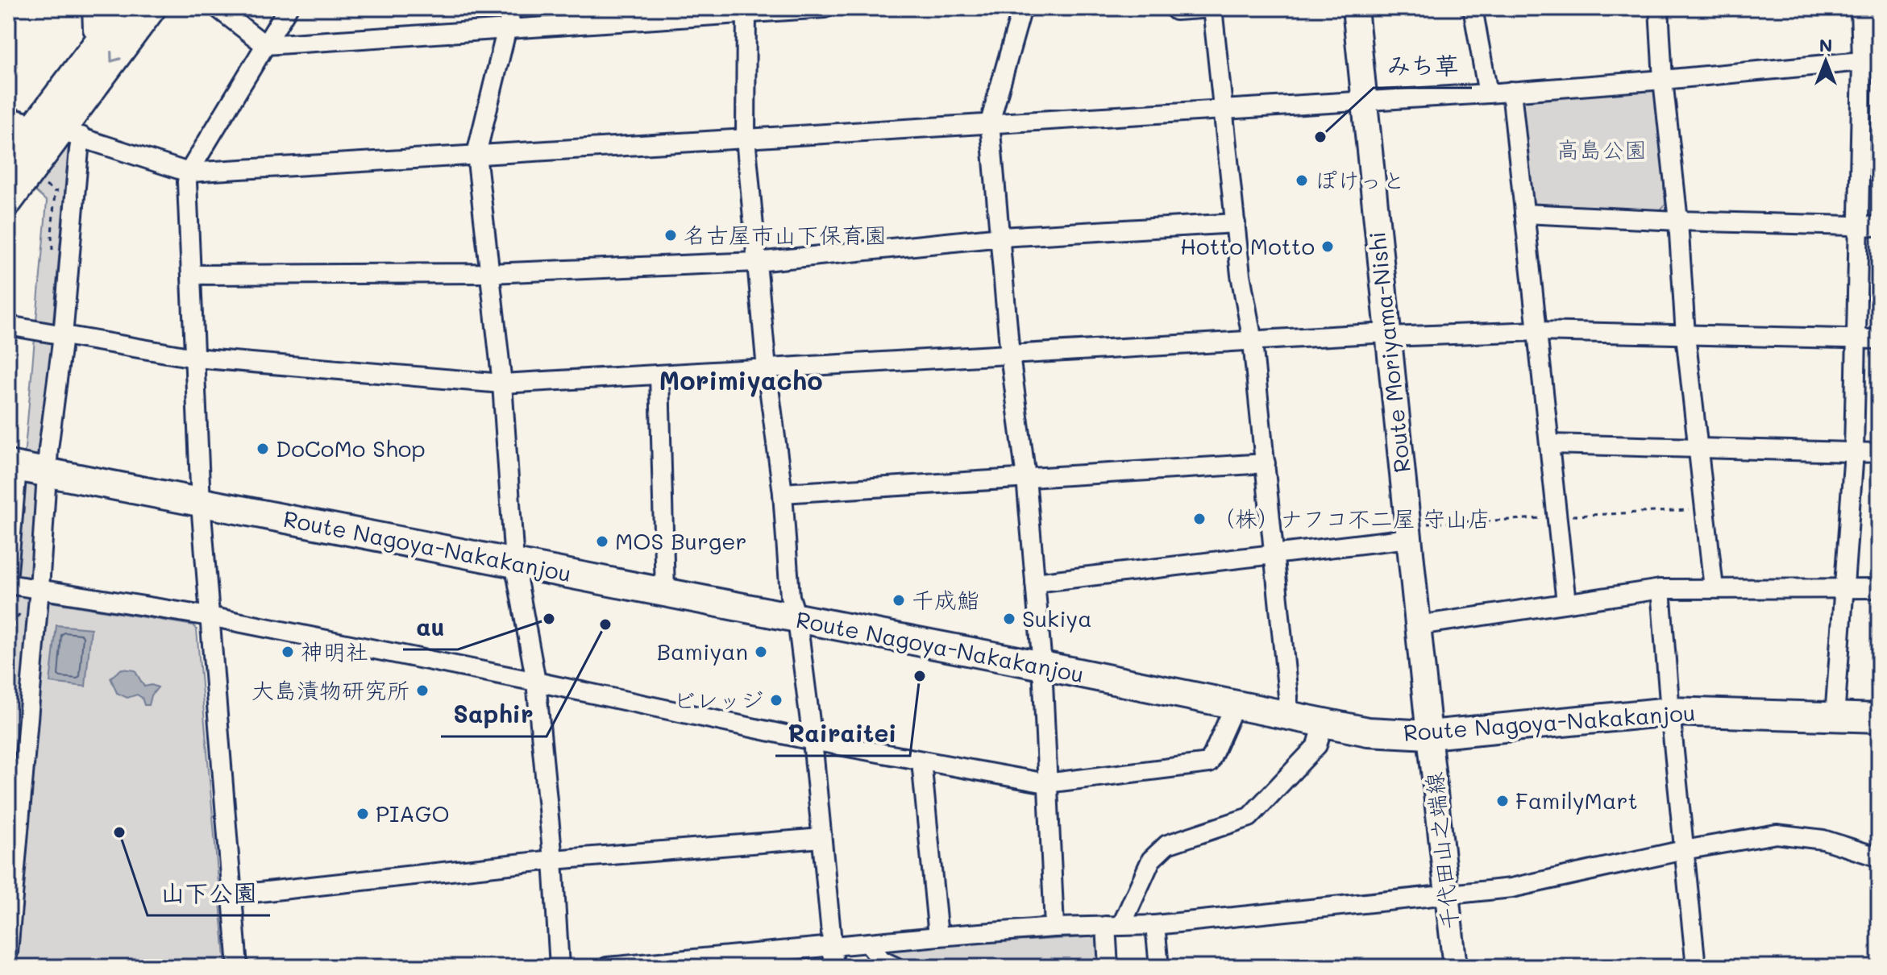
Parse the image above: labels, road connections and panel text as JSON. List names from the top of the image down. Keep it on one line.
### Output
{"streets":{"main road":["Route Moriyama-Nishi","Route Nagoya-Nakakanjou"],"street":["千代田山之端線"]},"crossings":[["Route Moriyama-Nishi","Route Nagoya-Nakakanjou"],["Route Moriyama-Nishi","千代田山之端線"],["Route Nagoya-Nakakanjou","千代田山之端線"]],"districts":["Morimiyacho"],"parks":["高島公園"],"places":["みち草","ぽけっと","名古屋市山下保育園","Hotto Motto","DoCoMo Shop","（株）ナフコ不二屋 守山店","MOS Burger","千成鮨","au","Sukiya","Saphir","神明社","Bamiyan","Rairaitei","大島漬物研究所","ビレッジ","FamilyMart","PIAGO","山下公園"],"north":"top"}
